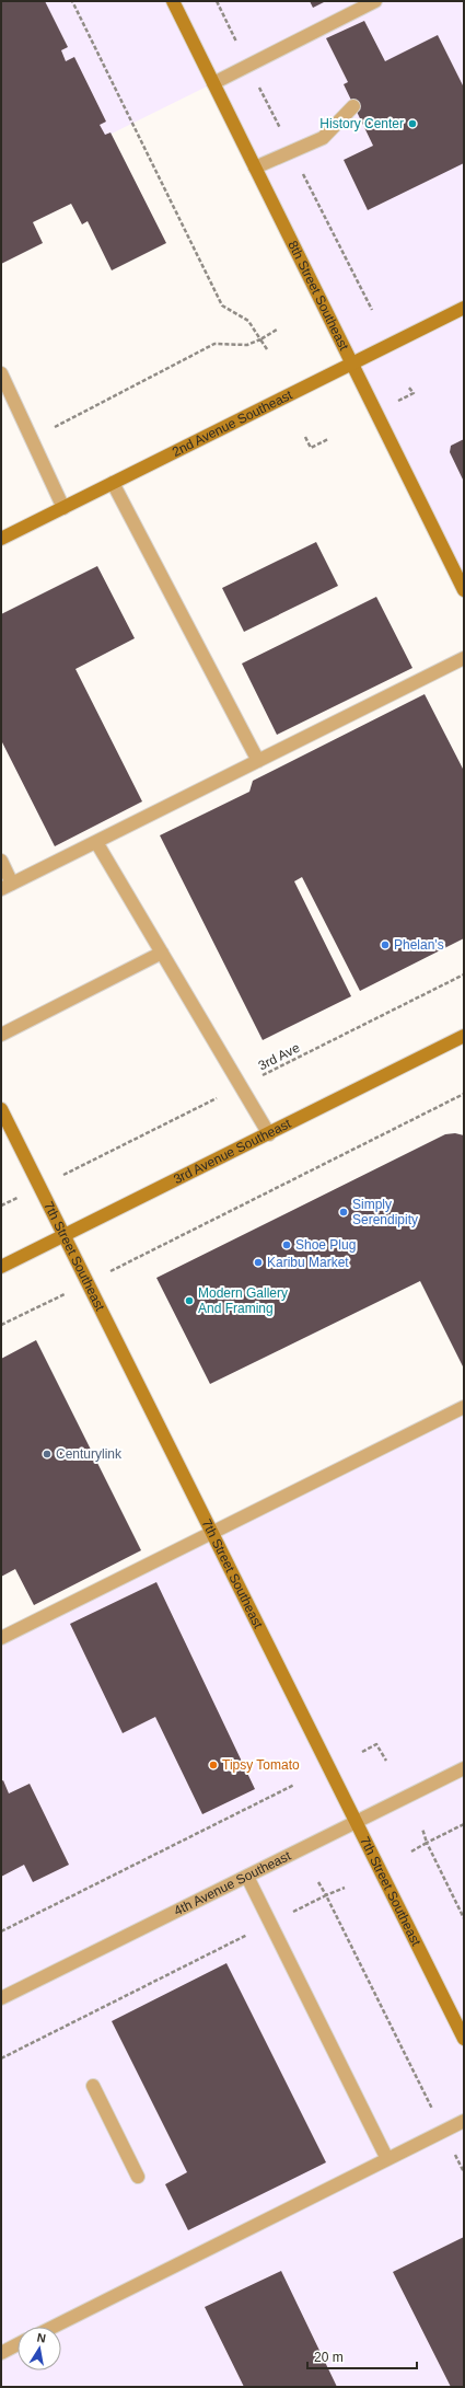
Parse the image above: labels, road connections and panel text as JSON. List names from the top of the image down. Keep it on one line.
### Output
{"streets":{"main road":["8th Street Southeast","2nd Avenue Southeast","3rd Avenue Southeast","7th Street Southeast"],"street":["4th Avenue Southeast"],"path":["3rd Ave"]},"crossings":[["8th Street Southeast","2nd Avenue Southeast"],["3rd Avenue Southeast","7th Street Southeast"],["7th Street Southeast","4th Avenue Southeast"]],"places":["History Center","Phelan's","Simply Serendipity","Shoe Plug","Karibu Market","Modern Gallery And Framing","Centurylink","Tipsy Tomato"],"scale_bar":"20 m","north":"top"}
